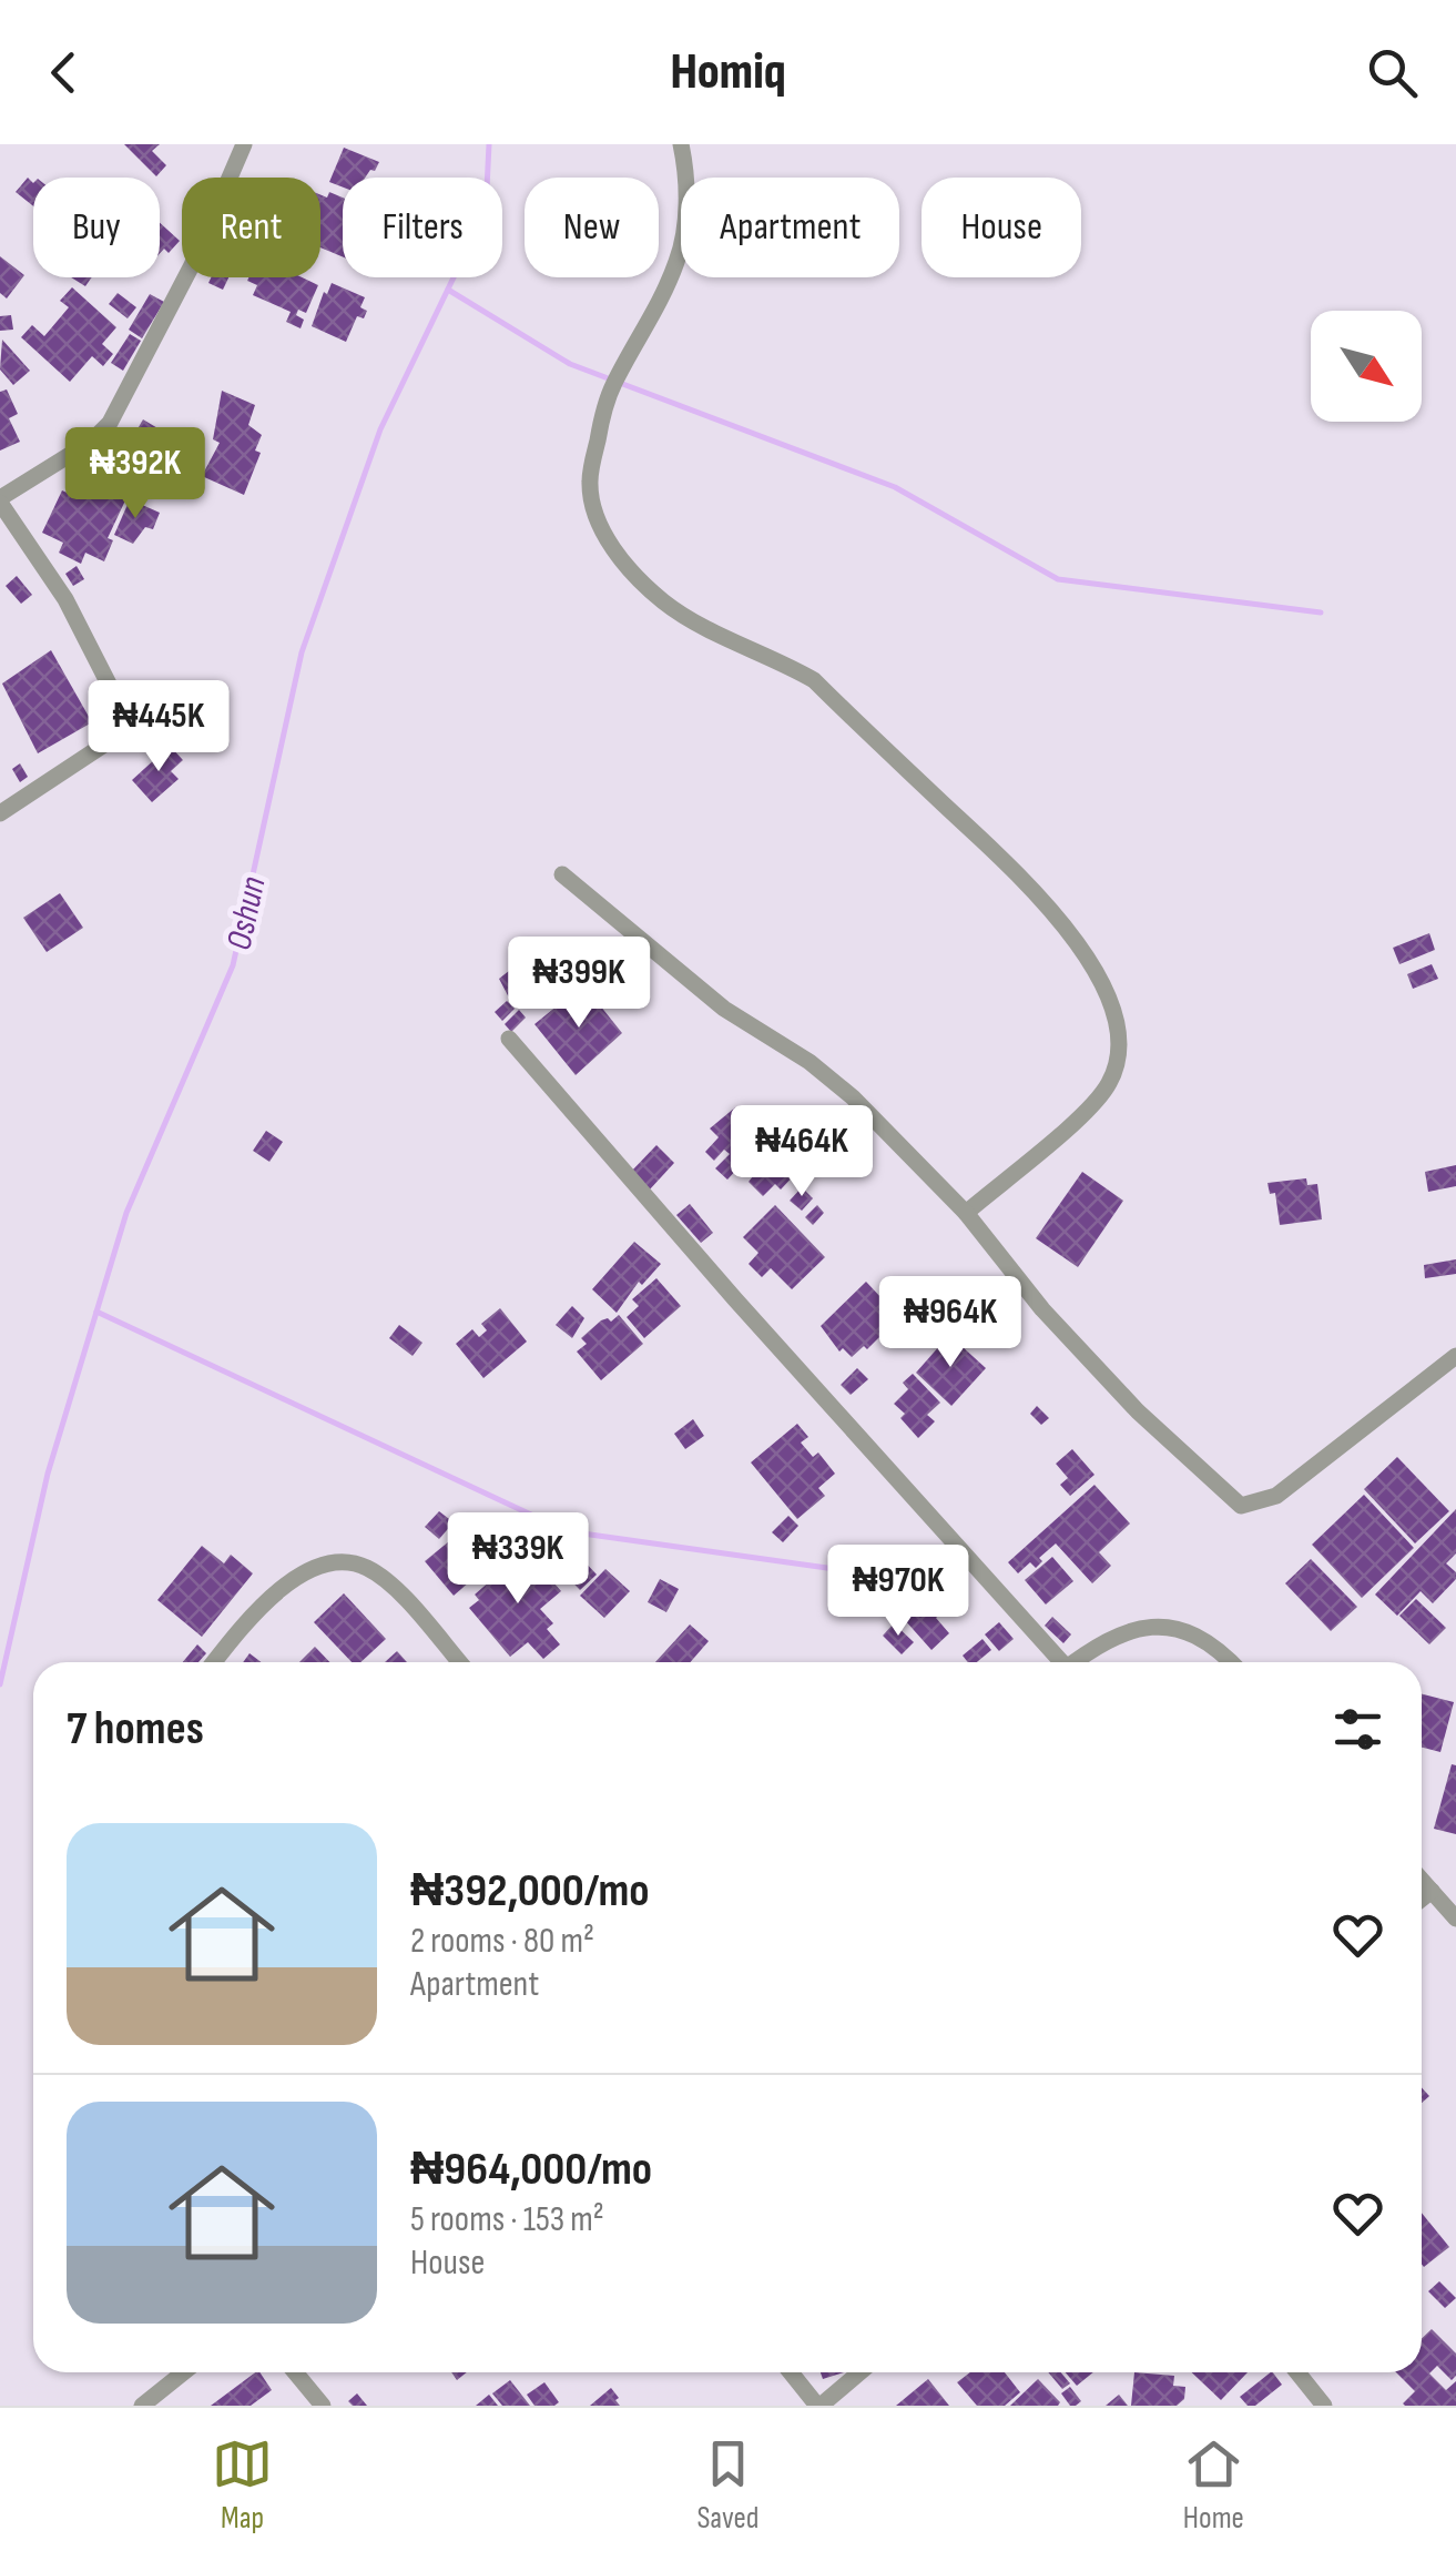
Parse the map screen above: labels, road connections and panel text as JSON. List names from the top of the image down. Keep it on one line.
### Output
{"water":["Oshun"],"north":"bottom right","page":{"header":"Homiq","chip":["Buy","Rent","Filters","New","Apartment","House"],"price":["₦392K","₦445K","₦399K","₦464K","₦964K","₦339K","₦970K"],"heading":"7 homes","list":[{"name":"₦392,000/mo","note":"2 rooms · 80 m² · Apartment"},{"name":"₦964,000/mo","note":"5 rooms · 153 m² · House"}],"tabs":["Map","Saved","Home"]}}
